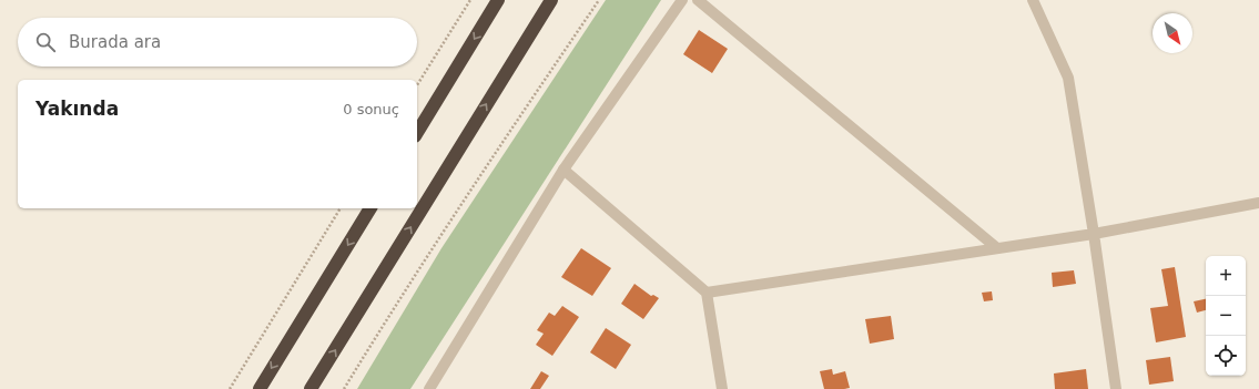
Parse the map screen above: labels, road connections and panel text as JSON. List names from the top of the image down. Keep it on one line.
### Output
{"north":"bottom right","page":{"search":"Burada ara","heading":["Yakında","0 sonuç"],"map_buttons":["+","−"]}}
